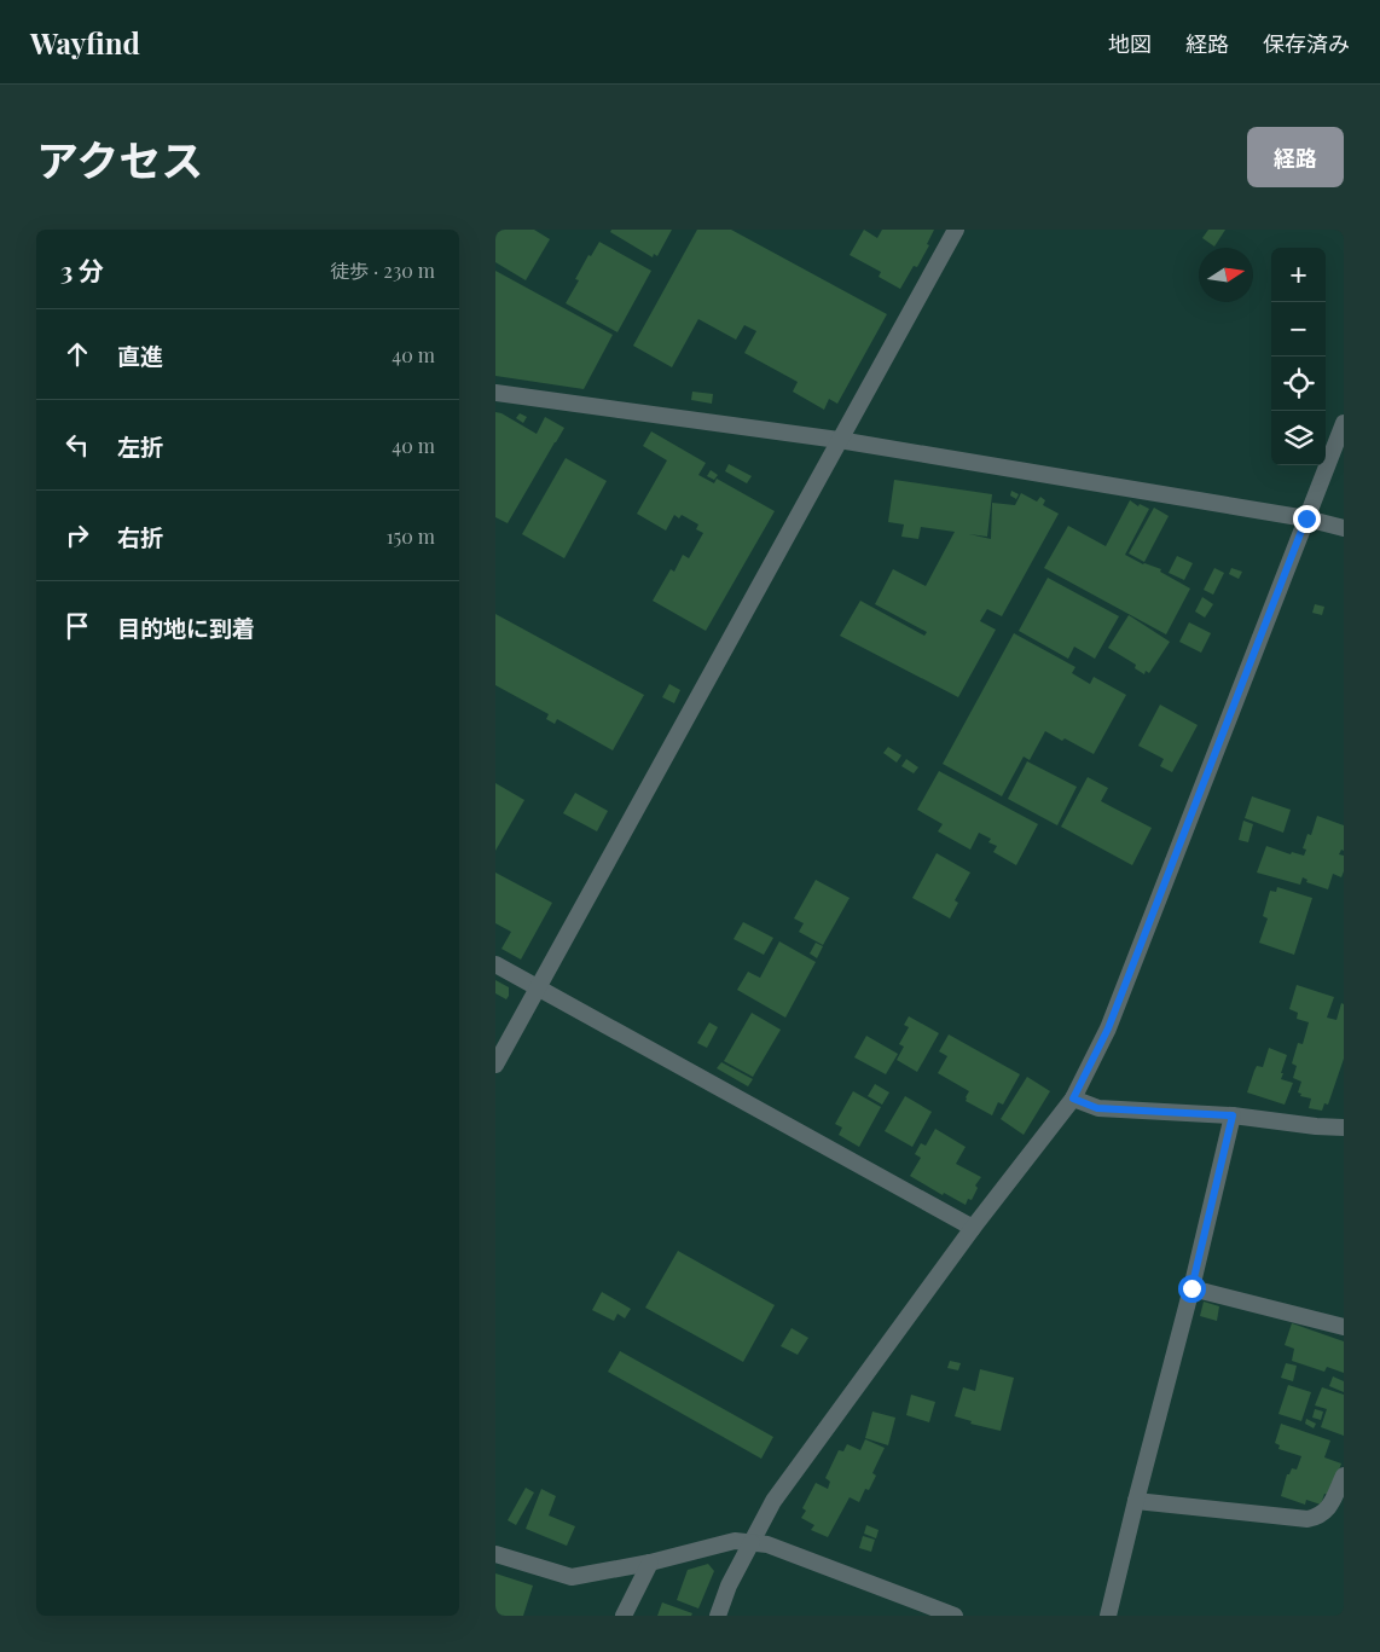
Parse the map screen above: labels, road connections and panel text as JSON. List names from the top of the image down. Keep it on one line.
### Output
{"north":"right","page":{"header":"Wayfind","nav":["地図","経路","保存済み"],"title":"アクセス","buttons":"経路","heading":["3 分","徒歩 · 230 m"],"map_buttons":["+","−"],"list":[["直進","40 m"],["左折","40 m"],["右折","150 m"],"目的地に到着"]}}
